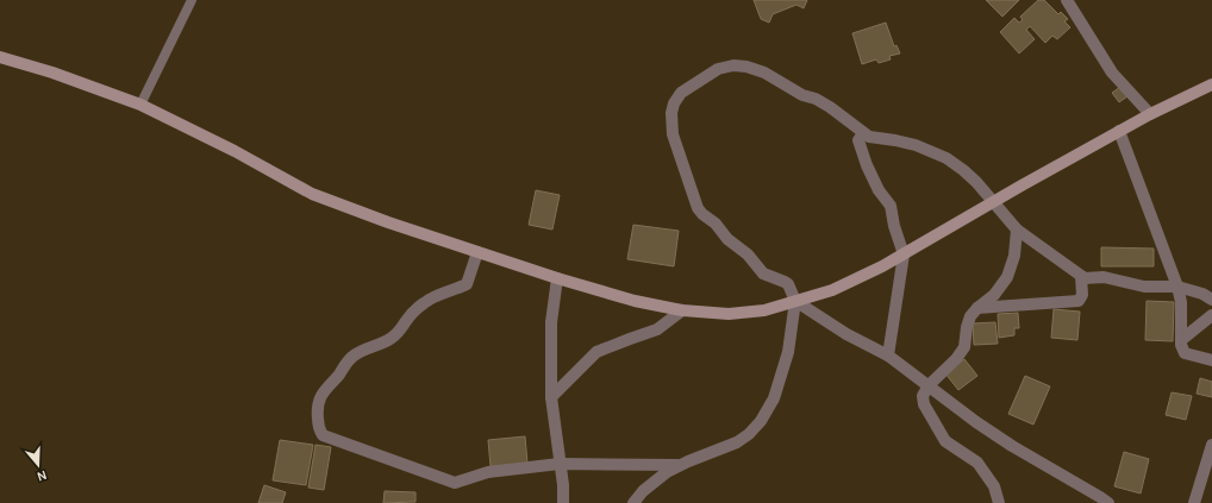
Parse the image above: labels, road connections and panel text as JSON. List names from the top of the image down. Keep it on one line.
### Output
{"north":"bottom"}
